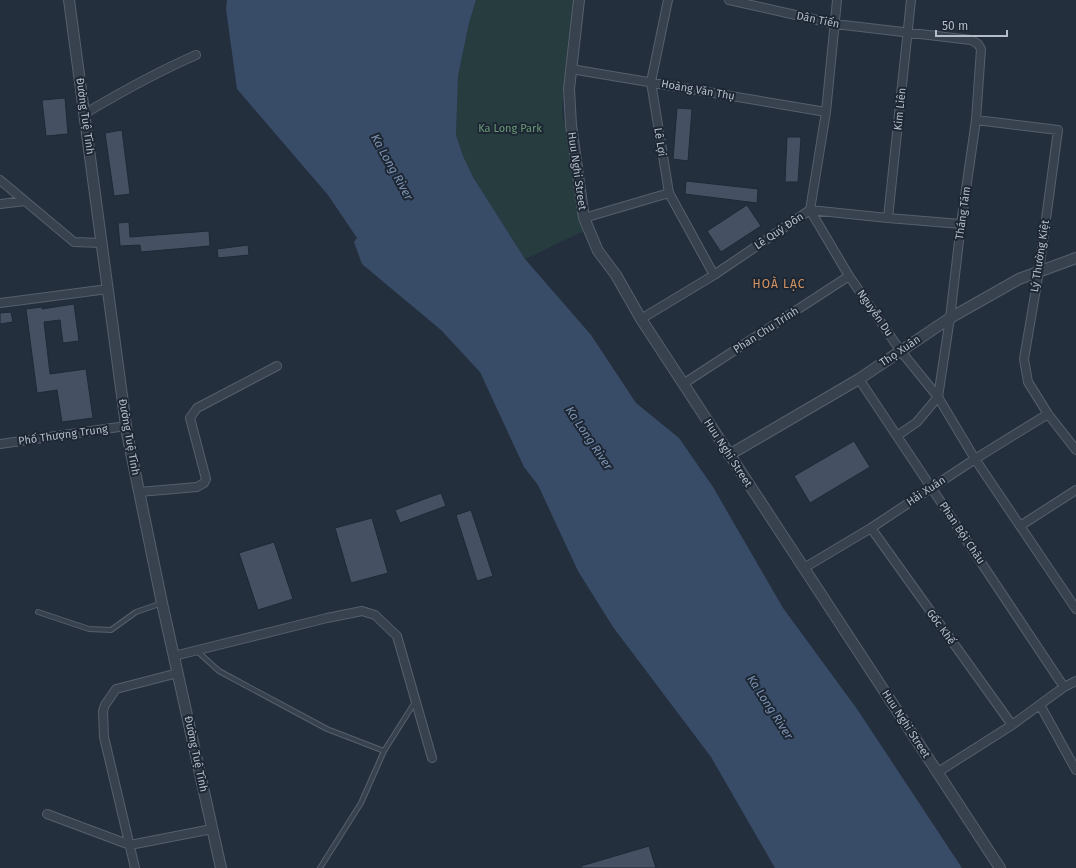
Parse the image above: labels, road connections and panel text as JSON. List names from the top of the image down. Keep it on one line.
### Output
{"streets":{"street":["Dân Tiến","Hoàng Văn Thụ","Kim Liên","Đường Tuệ Tĩnh","Lê Lợi","Huu Nghi Street","Tháng Tám","Lê Quý Đôn","Lý Thường Kiệt","Nguyễn Du","Phan Chu Trinh","Thọ Xuân","Phố Thượng Trung","Hải Xuân","Phan Bội Châu","Gốc Khế"]},"crossings":[["Dân Tiến","Kim Liên"],["Dân Tiến","Tháng Tám"],["Hoàng Văn Thụ","Lê Lợi"],["Hoàng Văn Thụ","Huu Nghi Street"],["Kim Liên","Tháng Tám"],["Kim Liên","Lê Quý Đôn"],["Đường Tuệ Tĩnh","Phố Thượng Trung"],["Lê Lợi","Lê Quý Đôn"],["Huu Nghi Street","Lê Quý Đôn"],["Huu Nghi Street","Phan Chu Trinh"],["Huu Nghi Street","Thọ Xuân"],["Huu Nghi Street","Hải Xuân"],["Tháng Tám","Lê Quý Đôn"],["Tháng Tám","Lý Thường Kiệt"],["Tháng Tám","Nguyễn Du"],["Tháng Tám","Thọ Xuân"],["Lê Quý Đôn","Nguyễn Du"],["Lý Thường Kiệt","Thọ Xuân"],["Lý Thường Kiệt","Hải Xuân"],["Nguyễn Du","Phan Chu Trinh"],["Nguyễn Du","Thọ Xuân"],["Nguyễn Du","Hải Xuân"],["Thọ Xuân","Phan Bội Châu"],["Hải Xuân","Phan Bội Châu"],["Hải Xuân","Gốc Khế"]],"districts":["HOÀ LẠC"],"water":["Ka Long River"],"parks":["Ka Long Park"],"scale_bar":"50 m"}
